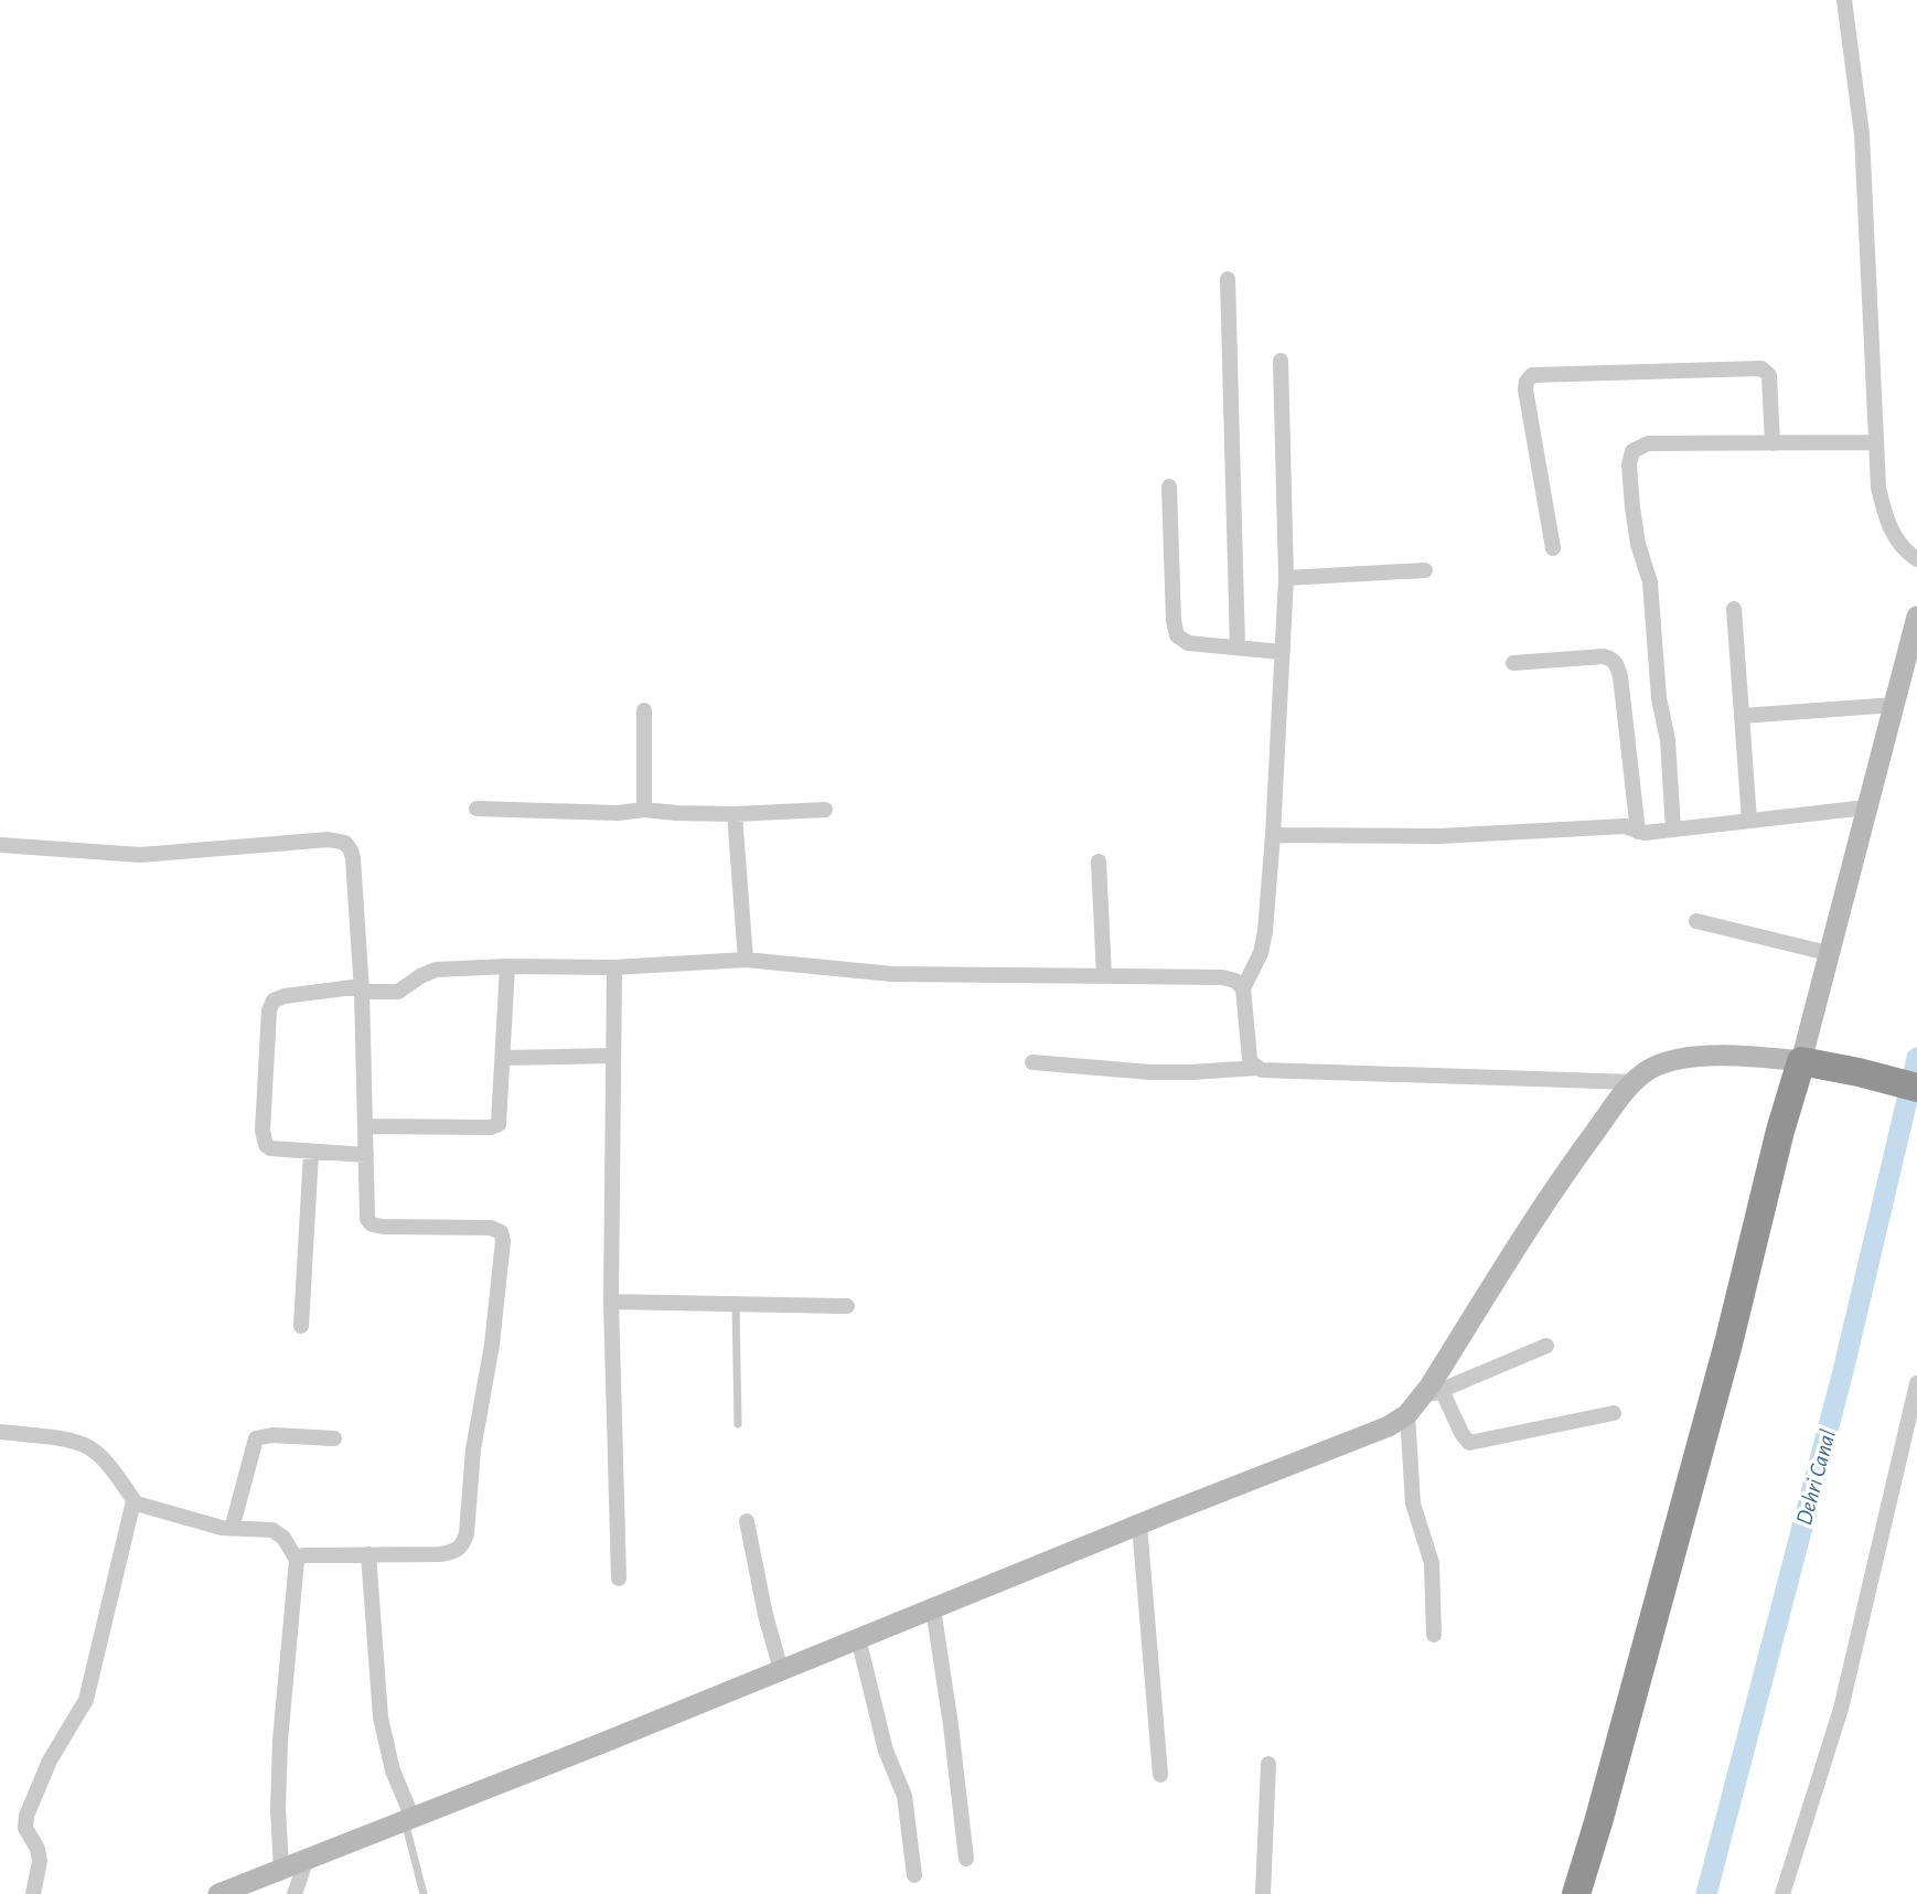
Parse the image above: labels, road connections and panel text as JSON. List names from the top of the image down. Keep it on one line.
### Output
{"water":["Dehri Canal"]}
